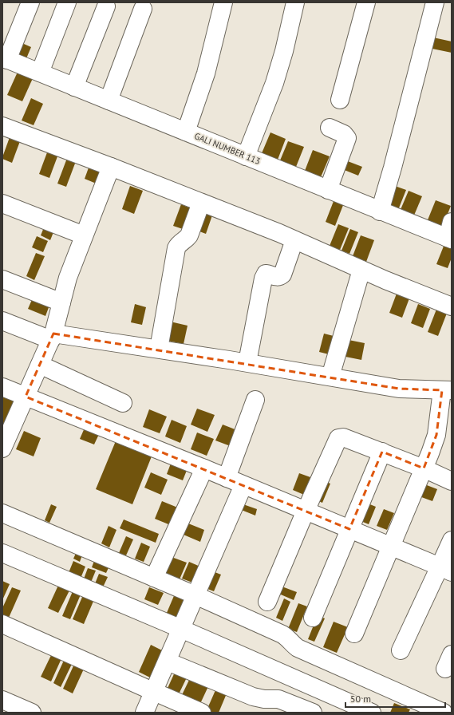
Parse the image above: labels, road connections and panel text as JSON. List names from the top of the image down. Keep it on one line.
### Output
{"streets":{"street":["GALI NUMBER 113"]},"scale_bar":"50 m"}
